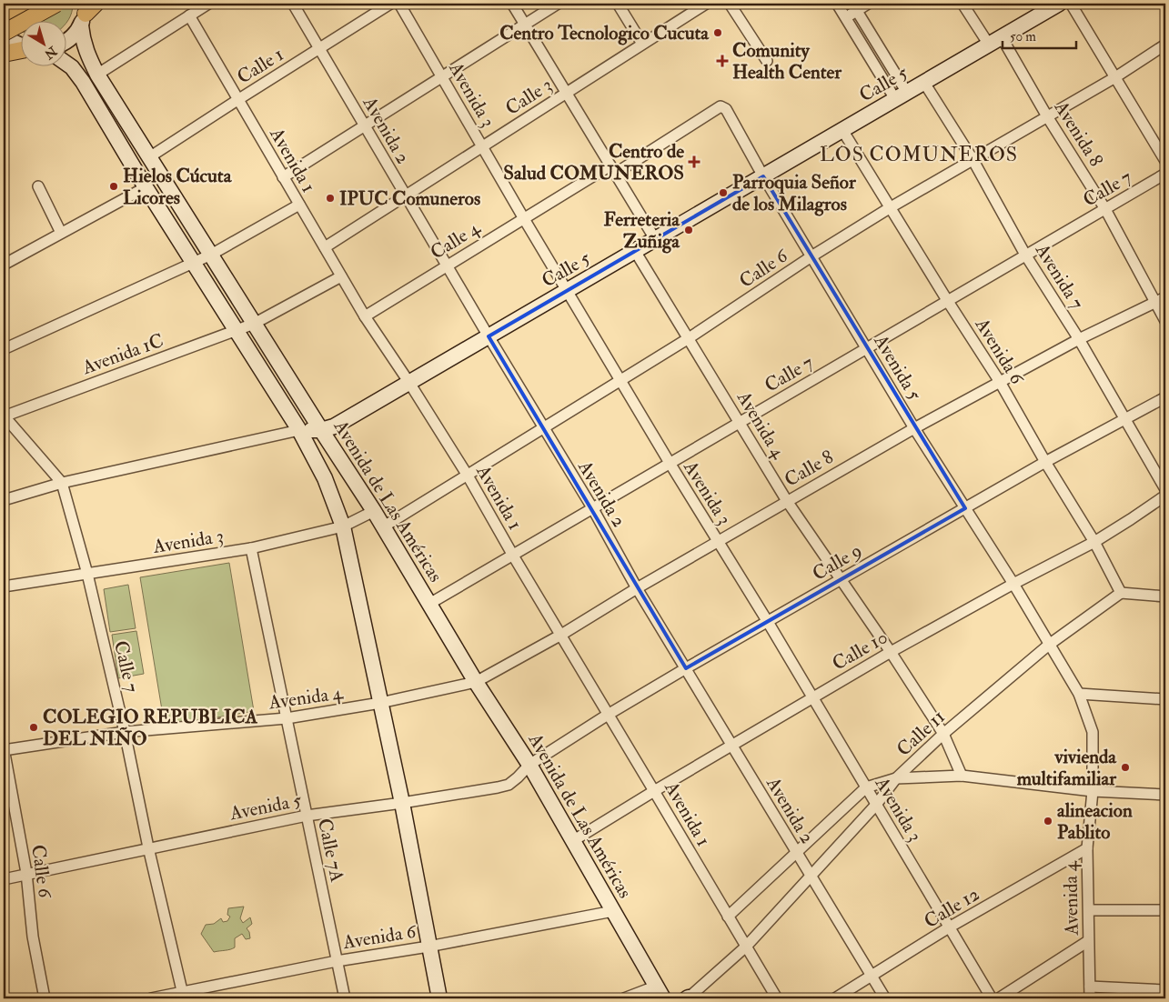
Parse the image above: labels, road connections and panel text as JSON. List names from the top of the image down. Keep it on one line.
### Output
{"streets":{"main road":["Calle 5","Avenida de Las Américas"],"street":["Calle 1","Avenida 3","Calle 3","Avenida 2","Avenida 8","Avenida 1","Calle 7","Calle 4","Calle 6","Avenida 7","Avenida 6","Avenida 1C","Avenida 5","Avenida 4","Calle 8","Calle 9","Calle 10","Calle 11","Calle 7A","Calle 12"]},"crossings":[["Calle 1","Avenida 2"],["Calle 1","Avenida 1"],["Calle 1","Avenida de Las Américas"],["Calle 5","Avenida 3"],["Calle 5","Avenida 2"],["Calle 5","Avenida 8"],["Calle 5","Avenida 1"],["Calle 5","Avenida 7"],["Calle 5","Avenida 6"],["Calle 5","Avenida 5"],["Calle 5","Avenida 4"],["Calle 5","Avenida de Las Américas"],["Avenida 3","Calle 3"],["Avenida 3","Calle 7"],["Avenida 3","Calle 4"],["Avenida 3","Calle 6"],["Avenida 3","Calle 8"],["Avenida 3","Avenida de Las Américas"],["Avenida 3","Calle 9"],["Avenida 3","Calle 10"],["Avenida 3","Calle 11"],["Avenida 3","Calle 7A"],["Avenida 3","Calle 12"],["Calle 3","Avenida 2"],["Calle 3","Avenida 1"],["Avenida 2","Calle 7"],["Avenida 2","Calle 4"],["Avenida 2","Calle 6"],["Avenida 2","Calle 8"],["Avenida 2","Calle 9"],["Avenida 2","Calle 10"],["Avenida 2","Calle 11"],["Avenida 2","Calle 12"],["Avenida 8","Calle 7"],["Avenida 8","Calle 6"],["Avenida 8","Calle 8"],["Avenida 1","Calle 7"],["Avenida 1","Calle 4"],["Avenida 1","Calle 6"],["Avenida 1","Avenida 1C"],["Avenida 1","Calle 8"],["Avenida 1","Calle 9"],["Avenida 1","Calle 10"],["Avenida 1","Calle 11"],["Calle 7","Avenida 7"],["Calle 7","Avenida 6"],["Calle 7","Avenida 1C"],["Calle 7","Avenida 5"],["Calle 7","Avenida 4"],["Calle 7","Avenida de Las Américas"],["Calle 4","Avenida 5"],["Calle 6","Avenida 7"],["Calle 6","Avenida 6"],["Calle 6","Avenida 5"],["Calle 6","Avenida 4"],["Calle 6","Avenida de Las Américas"],["Avenida 7","Calle 8"],["Avenida 7","Calle 9"],["Avenida 6","Calle 8"],["Avenida 6","Avenida de Las Américas"],["Avenida 6","Calle 9"],["Avenida 6","Calle 10"],["Avenida 6","Calle 11"],["Avenida 6","Calle 7A"],["Avenida 1C","Avenida de Las Américas"],["Avenida 5","Avenida 4"],["Avenida 5","Calle 8"],["Avenida 5","Avenida de Las Américas"],["Avenida 5","Calle 9"],["Avenida 5","Calle 10"],["Avenida 5","Calle 11"],["Avenida 5","Calle 7A"],["Avenida 4","Calle 8"],["Avenida 4","Avenida de Las Américas"],["Avenida 4","Calle 9"],["Avenida 4","Calle 10"],["Avenida 4","Calle 11"],["Avenida 4","Calle 7A"],["Avenida 4","Calle 12"],["Calle 8","Avenida de Las Américas"],["Avenida de Las Américas","Calle 9"],["Avenida de Las Américas","Calle 10"]],"districts":["LOS COMUNEROS"],"places":{"other":["Centro Tecnologico Cucuta","Hielos Cúcuta Licores","Parroquia Señor de los Milagros","IPUC Comuneros","Ferreteria Zuñiga","COLEGIO REPUBLICA DEL NIÑO","vivienda multifamiliar","alineacion Pablito"],"health":["Comunity Health Center","Centro de Salud COMUNEROS"]},"scale_bar":"50 m","north":"bottom right"}
